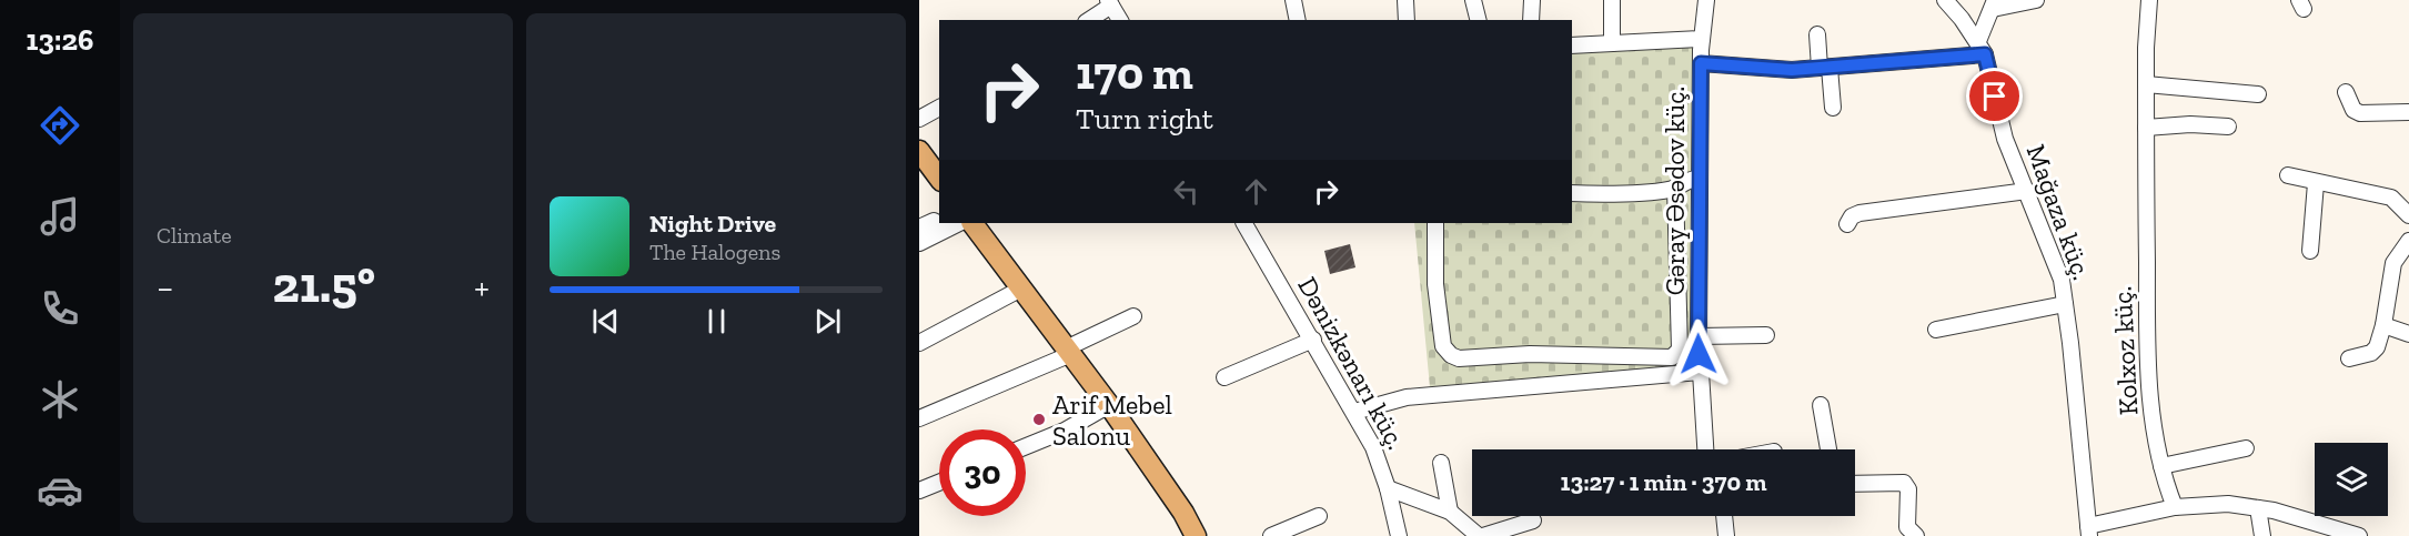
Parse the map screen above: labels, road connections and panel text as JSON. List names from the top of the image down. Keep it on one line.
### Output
{"streets":{"street":["Gəray Əsədov küç.","Mağaza küç.","Kolxoz küç.","Dənizkənarı küç."]},"places":["Arif Mebel Salonu"],"page":{"tabs":"13:26","tile":"Climate","turn":["170 m","Turn right"],"song":["Night Drive","The Halogens"],"heat":["−","21.5°","+"],"limit":"30","trip":"13:27 · 1 min · 370 m"}}
